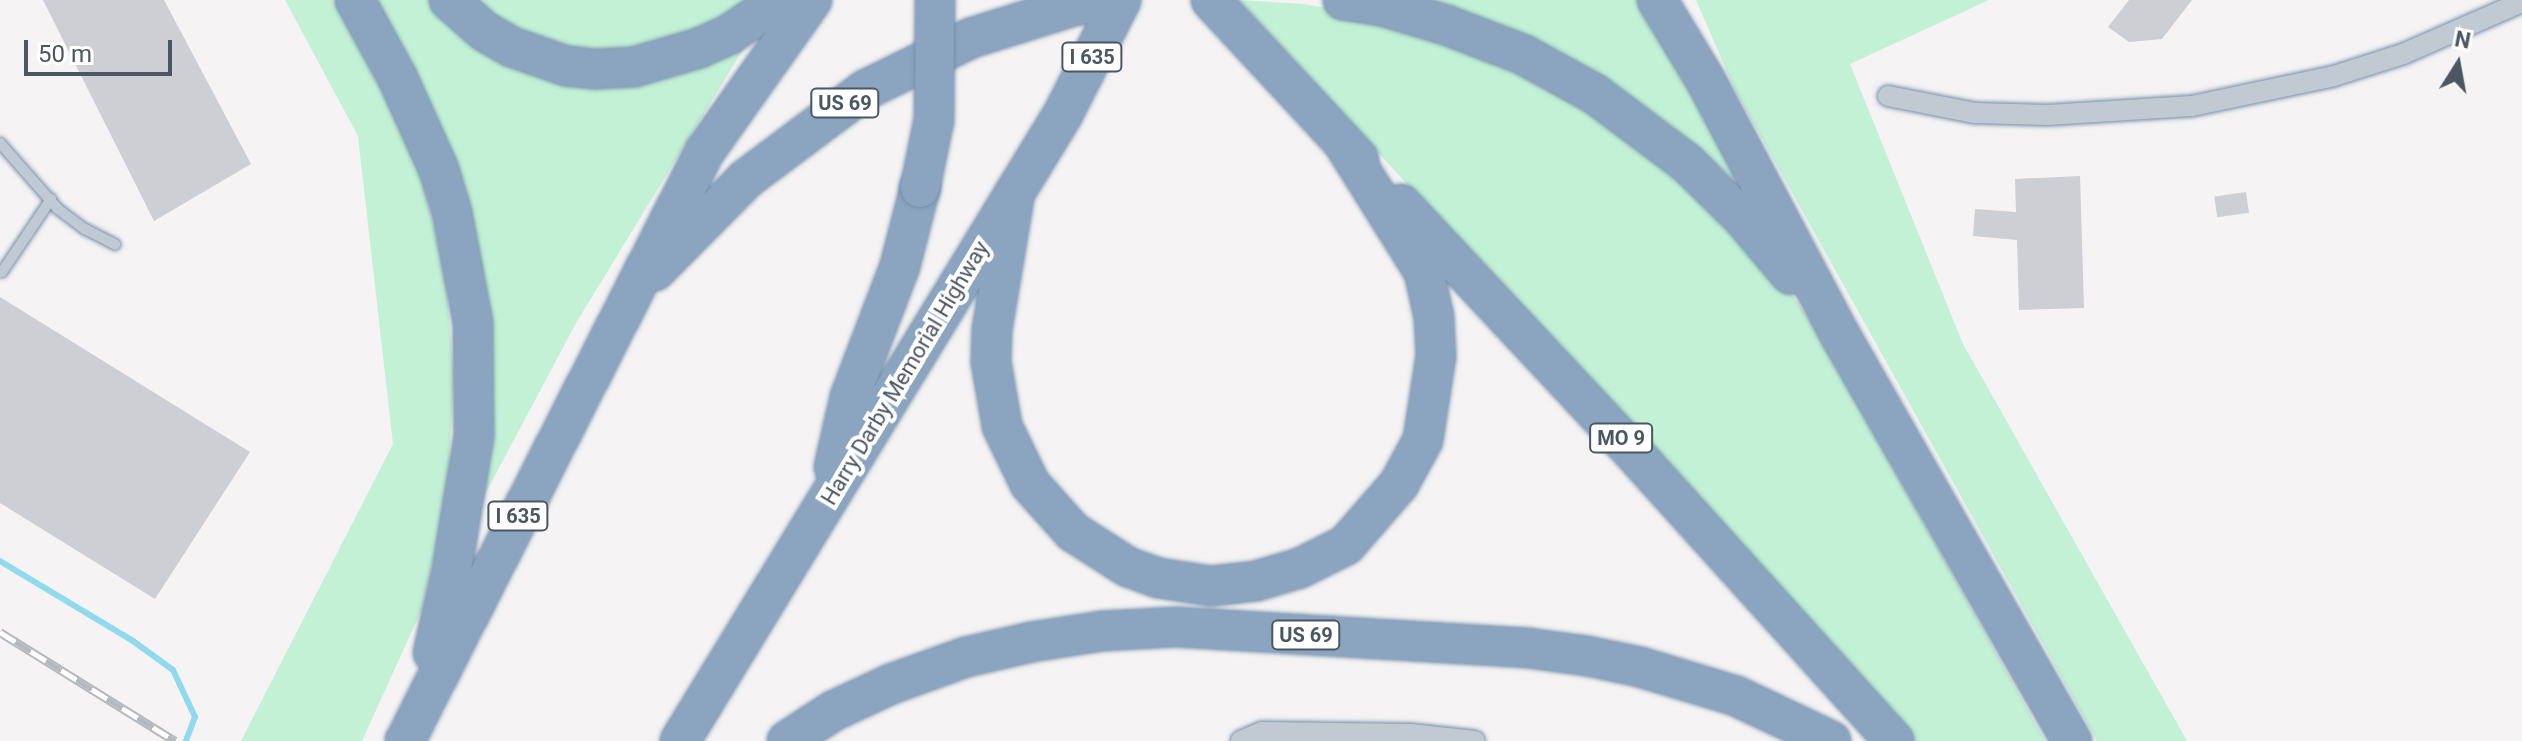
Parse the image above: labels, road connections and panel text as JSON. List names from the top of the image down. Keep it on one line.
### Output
{"streets":{"highway":["I 635","US 69","Harry Darby Memorial Highway","MO 9"]},"crossings":[["I 635","US 69"]],"scale_bar":"50 m","north":"top"}
